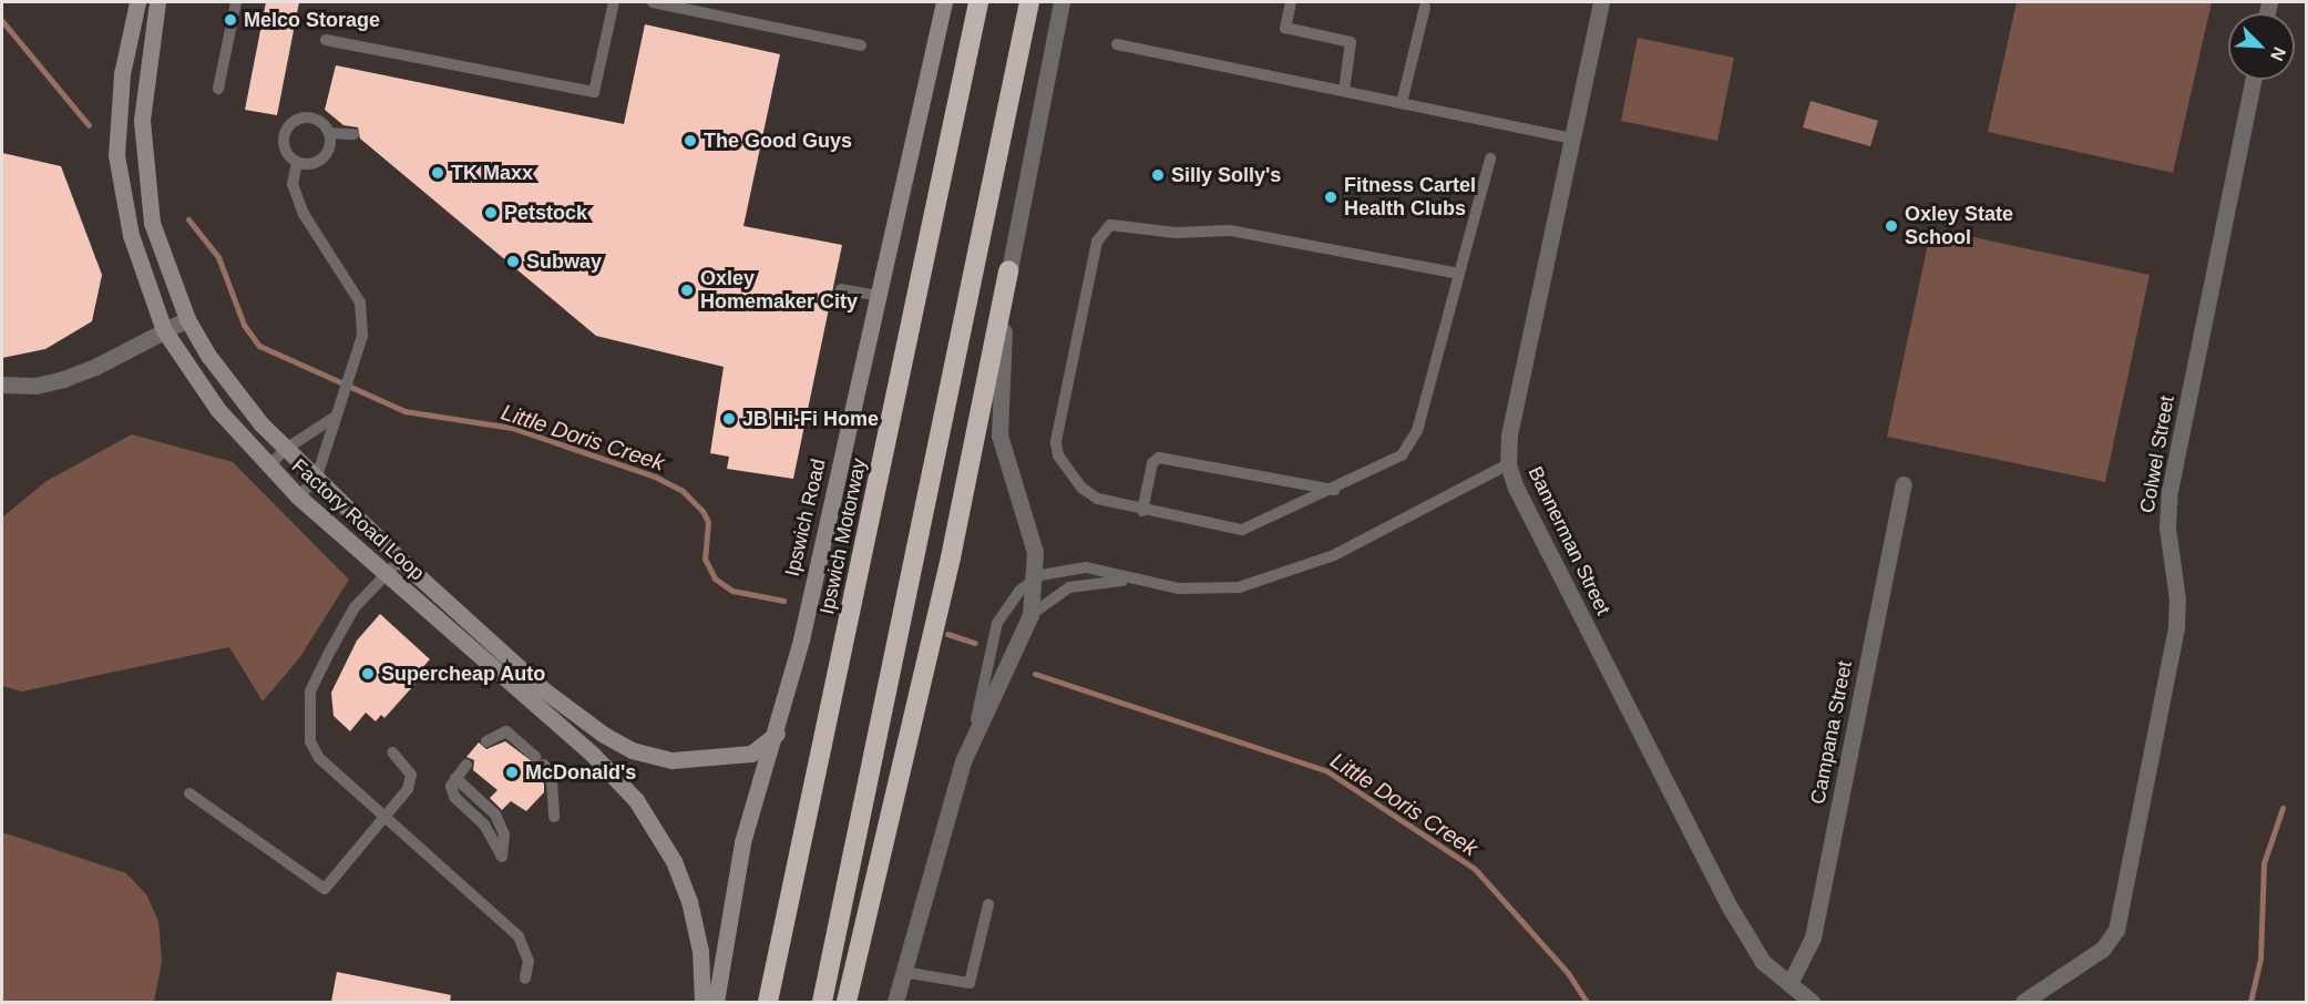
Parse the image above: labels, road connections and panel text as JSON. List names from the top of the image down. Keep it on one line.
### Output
{"streets":{"highway":["Ipswich Motorway"],"main road":["Ipswich Road","Factory Road Loop"],"street":["Colwel Street","Bannerman Street","Campana Street"]},"crossings":[["Ipswich Road","Factory Road Loop"],["Bannerman Street","Campana Street"]],"water":["Little Doris Creek"],"places":["Melco Storage","The Good Guys","TK Maxx","Silly Solly's","Fitness Cartel Health Clubs","Petstock","Oxley State School","Subway","Oxley Homemaker City","JB Hi-Fi Home","Supercheap Auto","McDonald's"],"north":"bottom right"}
